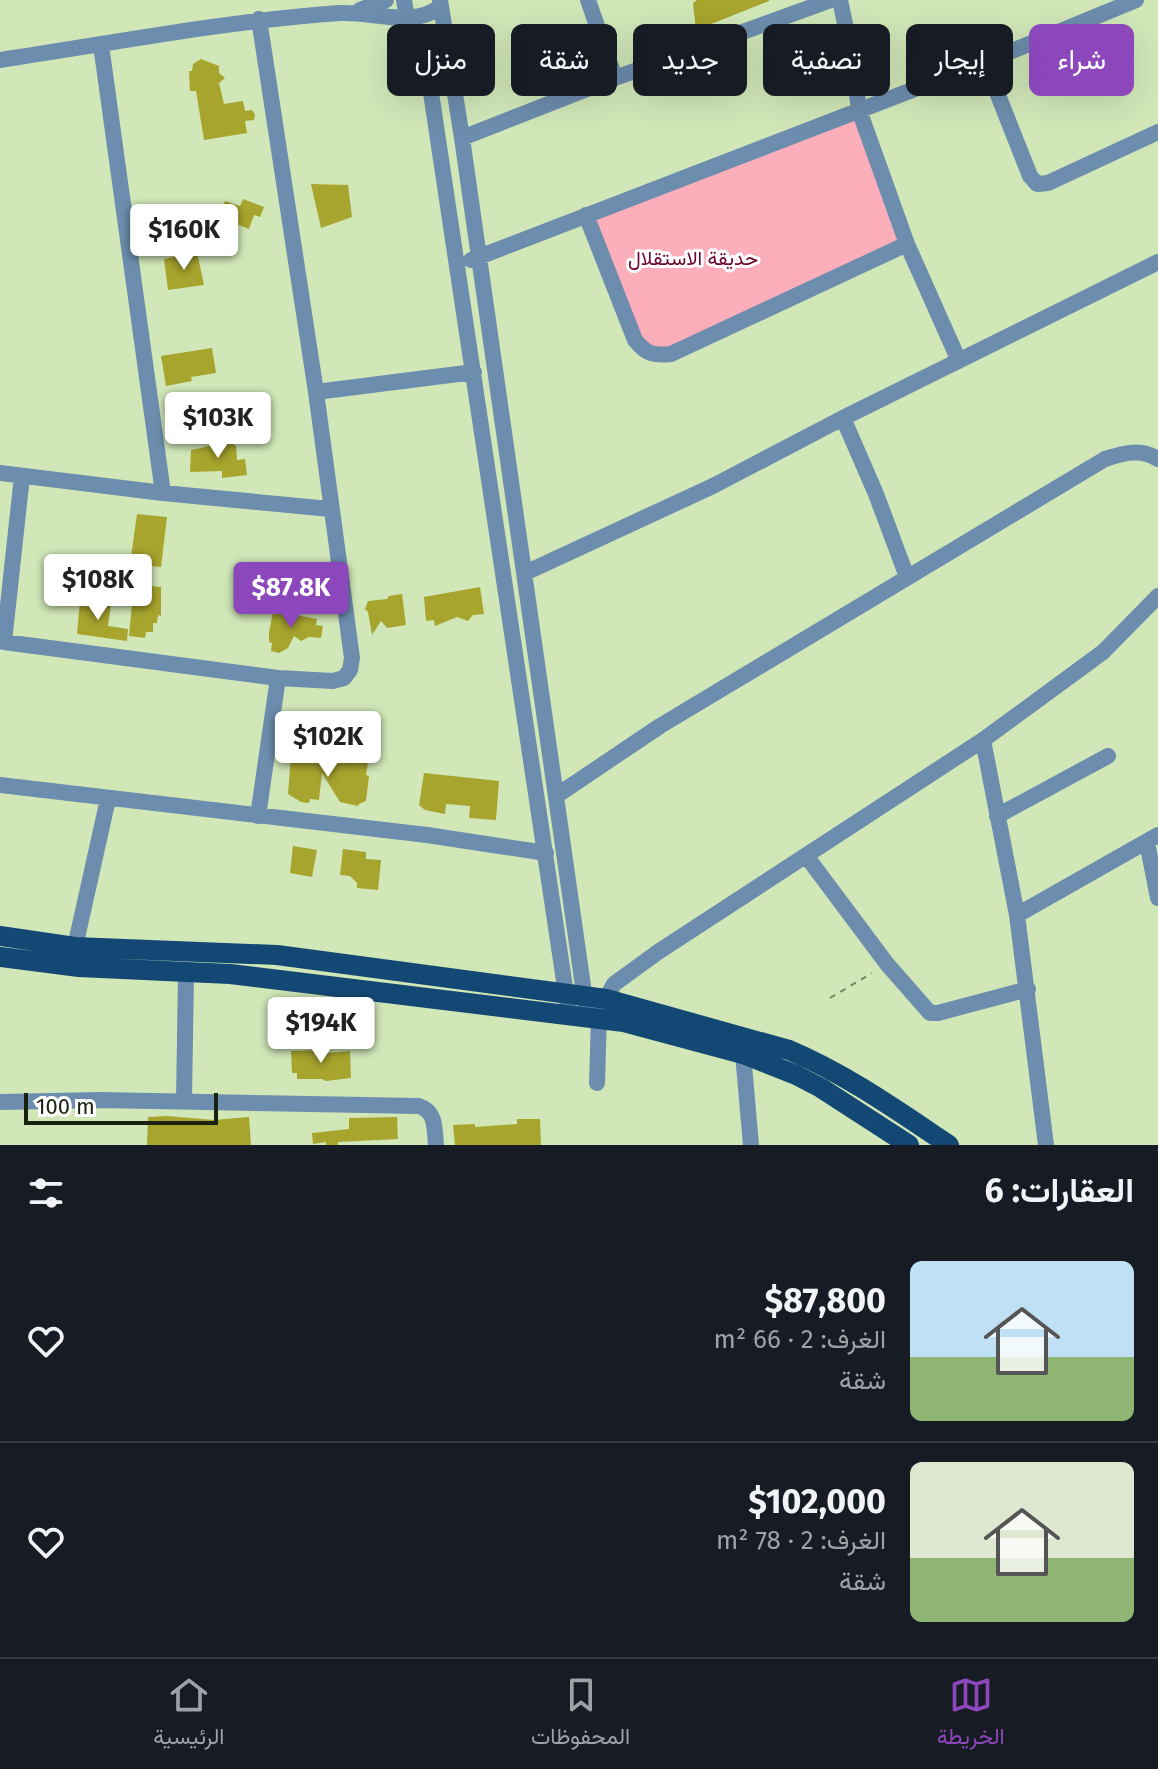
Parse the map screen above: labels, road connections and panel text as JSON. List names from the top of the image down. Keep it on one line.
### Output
{"parks":["حديقة الاستقلال"],"scale_bar":"100 m","page":{"chip":["شراء","إيجار","تصفية","جديد","شقة","منزل"],"price":["$160K","$103K","$108K","$87.8K","$102K","$194K"],"scale":"100 m","heading":"العقارات: 6","list":[{"name":"$87,800","note":"الغرف: 2 · 66 m² · شقة"},{"name":"$102,000","note":"الغرف: 2 · 78 m² · شقة"}],"tabs":["الخريطة","المحفوظات","الرئيسية"]}}
